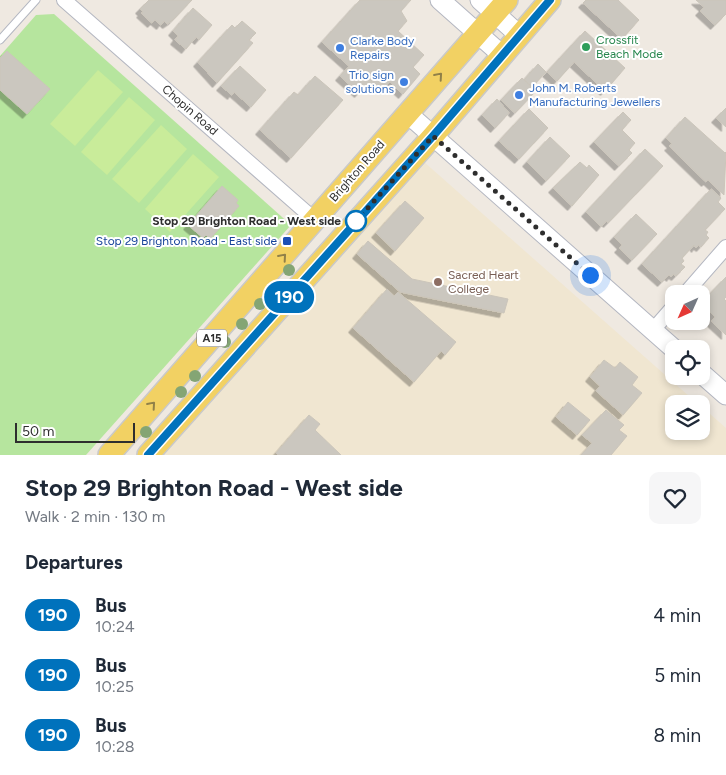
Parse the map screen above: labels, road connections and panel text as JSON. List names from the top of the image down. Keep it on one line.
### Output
{"streets":{"main road":["Brighton Road","A15"],"street":["Chopin Road"]},"crossings":[["Chopin Road","Brighton Road"]],"places":{"other":["Crossfit Beach Mode","Clarke Body Repairs","Trio sign solutions","John M. Roberts Manufacturing Jewellers","Stop 29 Brighton Road - West side","Sacred Heart College"],"transit":["Stop 29 Brighton Road - East side"]},"lines":["bus line 190"],"scale_bar":"50 m","north":"bottom left","page":{"on_map":"190","scale":"50 m","heading":[["Stop 29 Brighton Road - West side","Walk · 2 min · 130 m"],"Departures"],"list":[{"mark":"190","name":"Bus","note":"10:24","value":"4 min"},{"mark":"190","name":"Bus","note":"10:25","value":"5 min"},{"mark":"190","name":"Bus","note":"10:28","value":"8 min"}]}}
